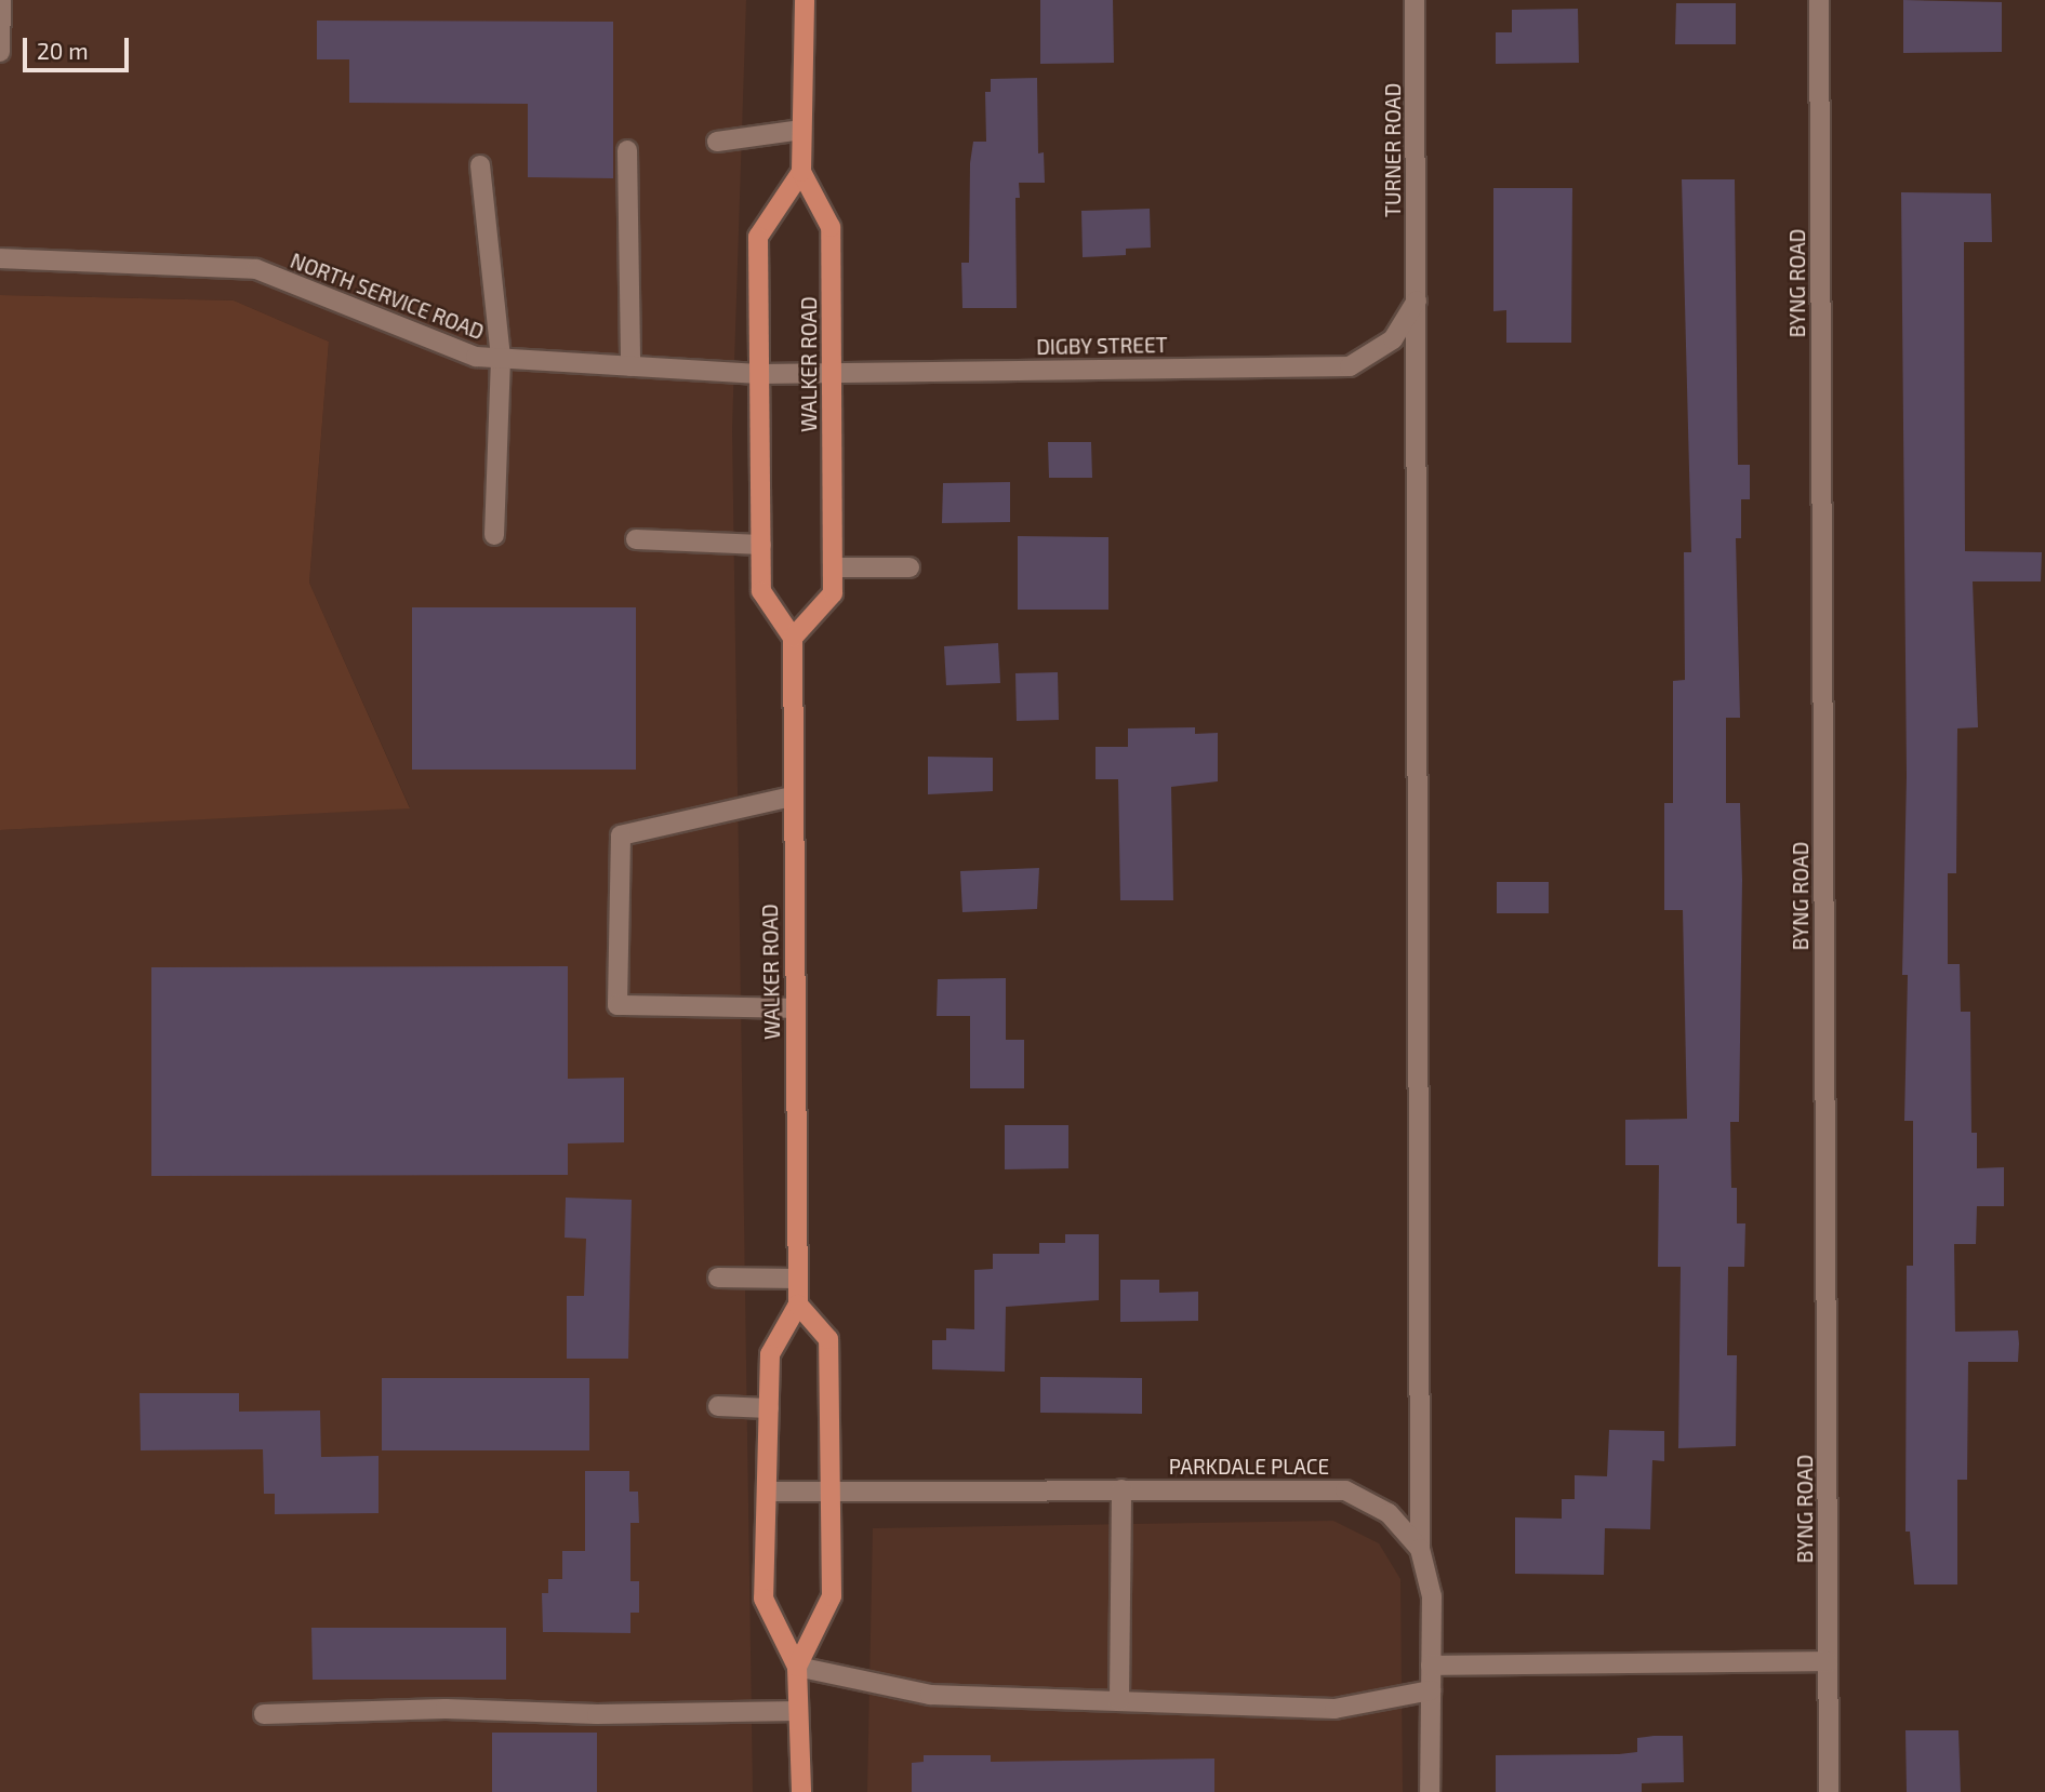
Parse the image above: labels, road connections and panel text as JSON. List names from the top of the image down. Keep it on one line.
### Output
{"streets":{"main road":["WALKER ROAD"],"street":["TURNER ROAD","BYNG ROAD","NORTH SERVICE ROAD","DIGBY STREET","PARKDALE PLACE"]},"crossings":[["TURNER ROAD","DIGBY STREET"],["TURNER ROAD","PARKDALE PLACE"],["NORTH SERVICE ROAD","DIGBY STREET"],["DIGBY STREET","WALKER ROAD"]],"scale_bar":"20 m"}
